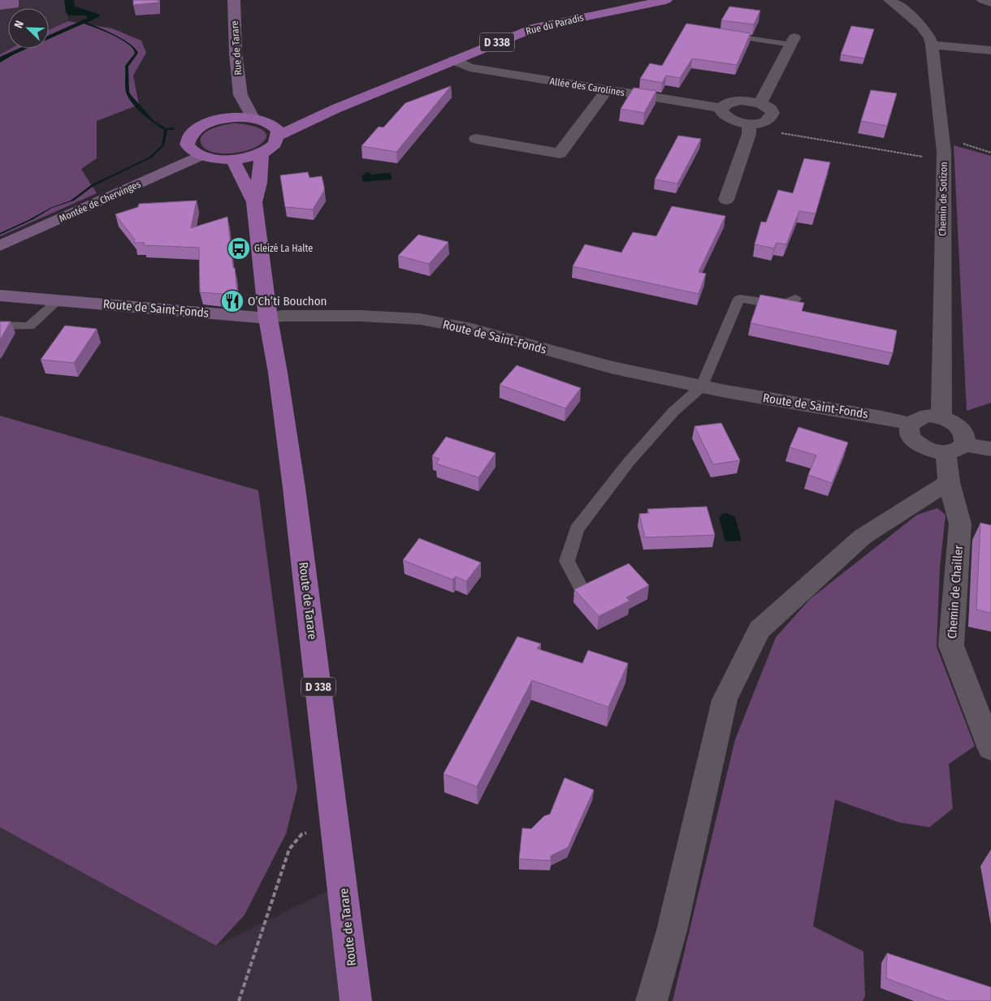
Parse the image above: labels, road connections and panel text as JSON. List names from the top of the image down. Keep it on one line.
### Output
{"streets":{"main road":["Rue du Paradis","D 338","Route de Tarare"],"street":["Rue de Tarare","Allée des Carolines","Chemin de Sotizon","Montée de Chervinges","Route de Saint-Fonds","Chemin de Chailler"]},"crossings":[["Rue du Paradis","Rue de Tarare"],["Rue du Paradis","Allée des Carolines"],["Rue du Paradis","Montée de Chervinges"],["Chemin de Sotizon","Route de Saint-Fonds"],["Chemin de Sotizon","Chemin de Chailler"],["Route de Saint-Fonds","Chemin de Chailler"],["Route de Saint-Fonds","Route de Tarare"]],"places":{"bus stop":["Gleizé La Halte"],"restaurant":["O’Ch’ti Bouchon"]},"north":"top left"}
